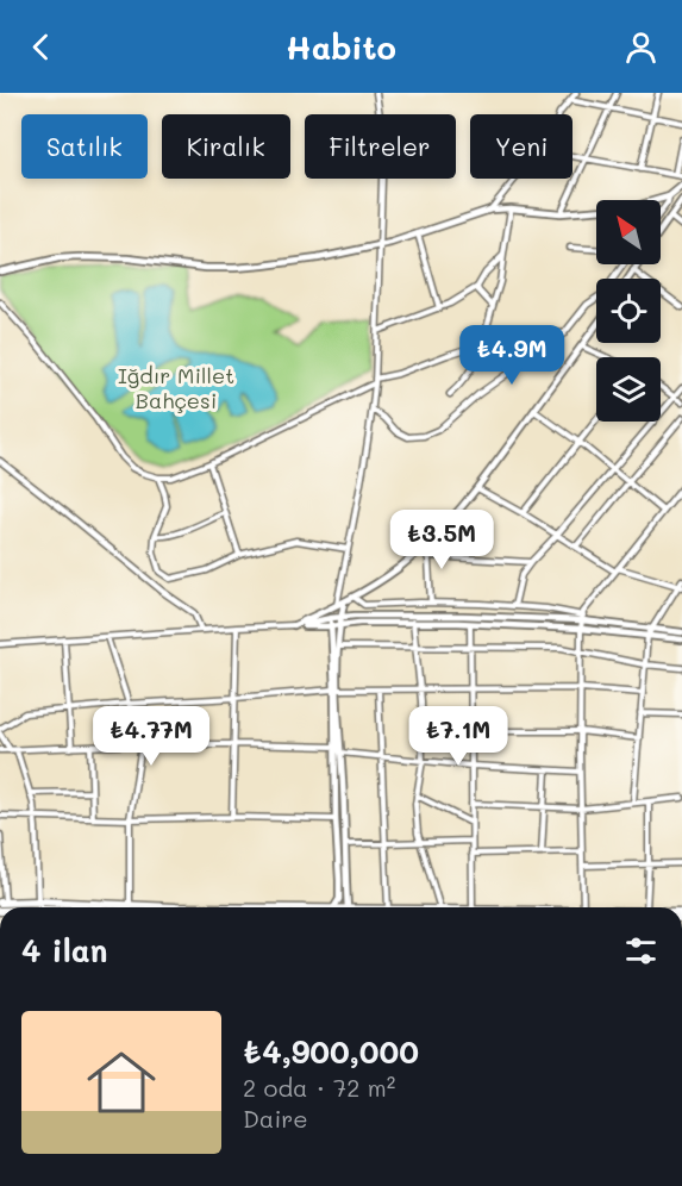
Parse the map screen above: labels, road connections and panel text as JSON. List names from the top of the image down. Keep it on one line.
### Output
{"parks":["Iğdır Millet Bahçesi"],"north":"top left","page":{"header":"Habito","chip":["Satılık","Kiralık","Filtreler","Yeni"],"price":["₺4.9M","₺3.5M","₺4.77M","₺7.1M"],"heading":"4 ilan","list":[{"name":"₺4,900,000","note":"2 oda · 72 m² · Daire"}]}}
